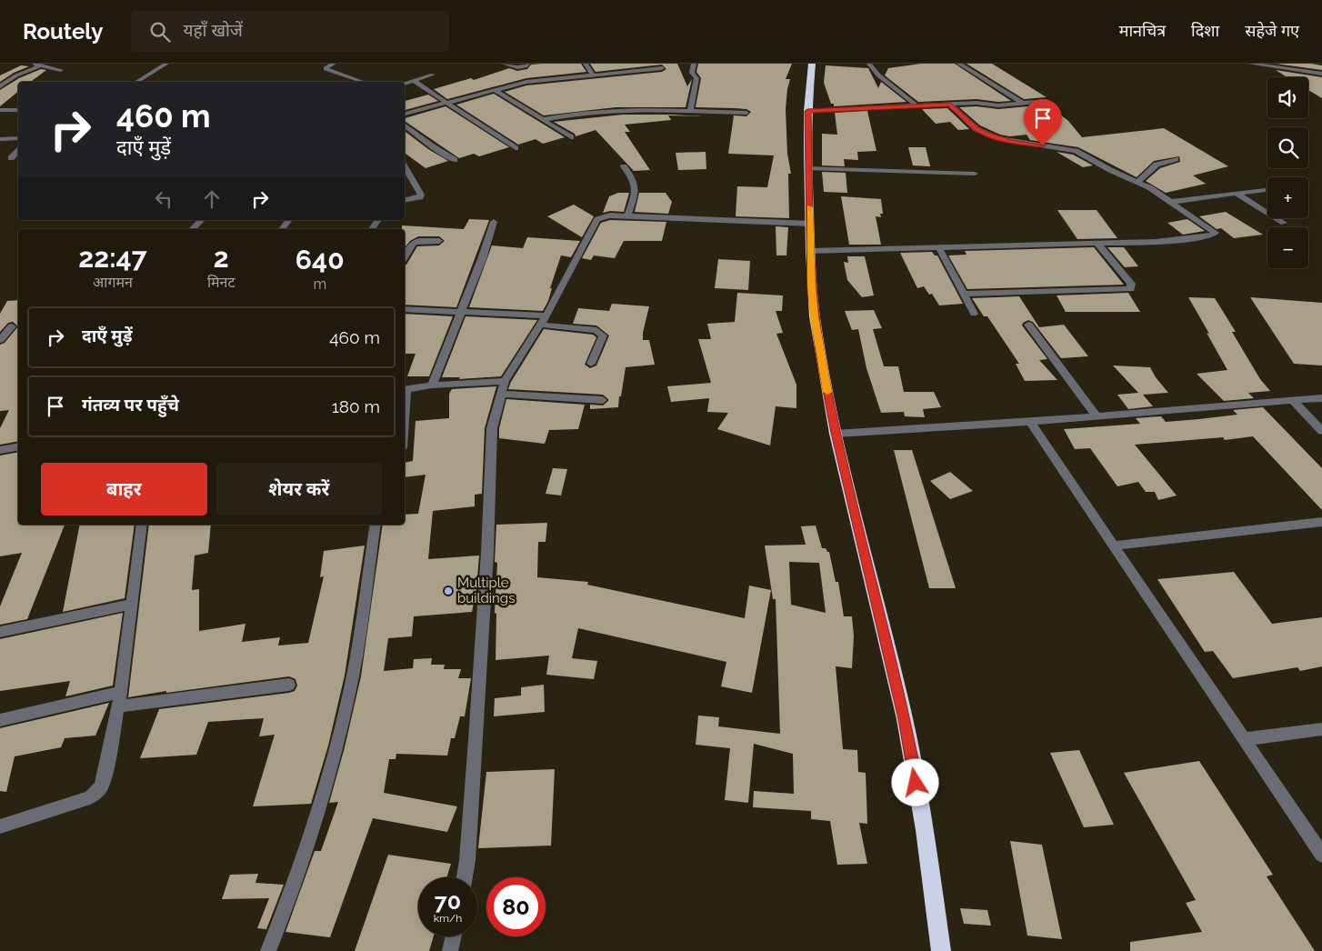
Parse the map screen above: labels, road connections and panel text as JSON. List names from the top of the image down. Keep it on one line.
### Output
{"places":["Multiple buildings"],"page":{"header":"Routely","search":"यहाँ खोजें","nav":["मानचित्र","दिशा","सहेजे गए"],"map_buttons":["+","−"],"turn":["460 m","दाएँ मुड़ें"],"eta":["22:47","आगमन","2","मिनट","640","m"],"list":[{"name":"दाएँ मुड़ें","value":"460 m"},{"name":"गंतव्य पर पहुँचे","value":"180 m"}],"buttons":["बाहर","शेयर करें"],"speed":"70 km/h","limit":"80"}}
